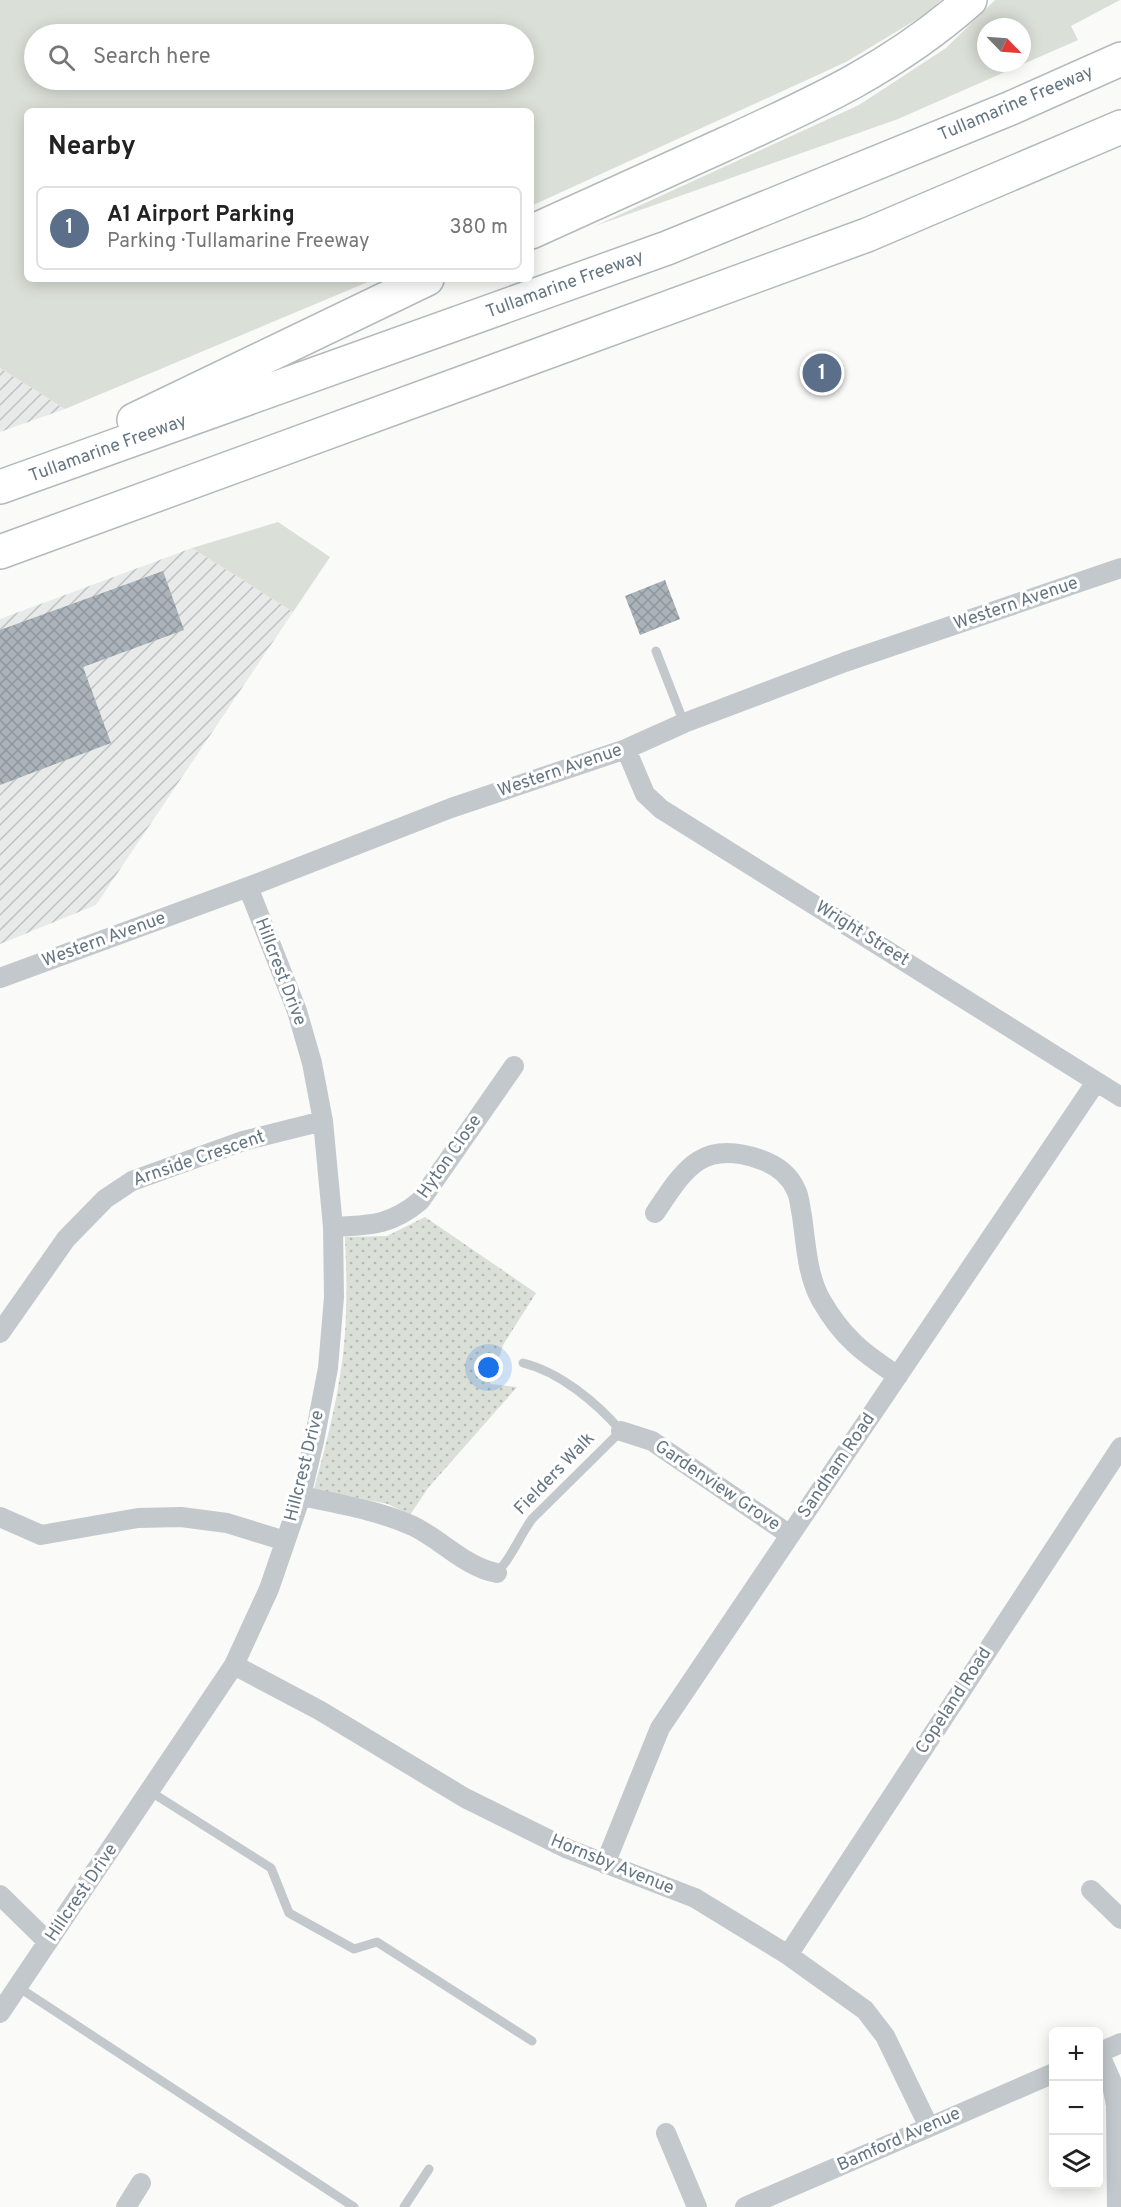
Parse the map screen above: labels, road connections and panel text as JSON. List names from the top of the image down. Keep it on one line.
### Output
{"streets":{"highway":["Tullamarine Freeway"],"street":["Western Avenue","Wright Street","Hillcrest Drive","Hyton Close","Arnside Crescent","Sandham Road","Gardenview Grove","Copeland Road","Hornsby Avenue","Bamford Avenue"],"lane":["Fielders Walk"]},"crossings":[["Western Avenue","Wright Street"],["Western Avenue","Hillcrest Drive"],["Wright Street","Sandham Road"],["Hillcrest Drive","Hyton Close"],["Hillcrest Drive","Arnside Crescent"],["Hillcrest Drive","Hornsby Avenue"],["Sandham Road","Gardenview Grove"],["Sandham Road","Hornsby Avenue"],["Fielders Walk","Gardenview Grove"],["Copeland Road","Hornsby Avenue"],["Hornsby Avenue","Bamford Avenue"]],"north":"bottom right","page":{"search":"Search here","heading":"Nearby","list":[{"mark":"1","name":"A1 Airport Parking","note":"Parking · Tullamarine Freeway","value":"380 m"}],"pins":"1","map_buttons":["+","−"]}}
